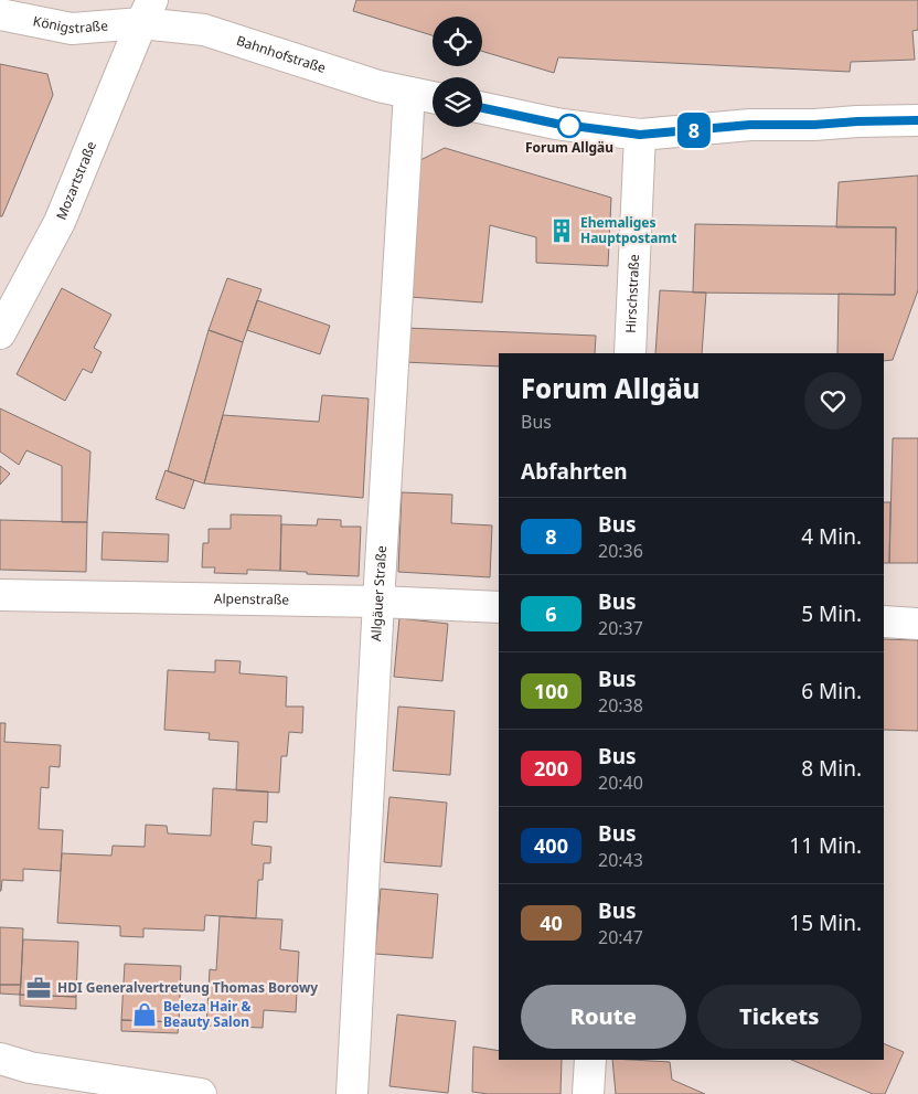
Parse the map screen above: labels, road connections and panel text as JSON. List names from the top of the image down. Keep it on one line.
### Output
{"streets":{"street":["Königstraße","Bahnhofstraße","Mozartstraße","Hirschstraße","Allgäuer Straße","Alpenstraße"]},"crossings":[["Königstraße","Bahnhofstraße"],["Königstraße","Mozartstraße"],["Bahnhofstraße","Mozartstraße"],["Bahnhofstraße","Allgäuer Straße"],["Allgäuer Straße","Alpenstraße"]],"places":{"other":["Forum Allgäu"],"building":["Ehemaliges Hauptpostamt"],"office":["HDI Generalvertretung Thomas Borowy"],"shop":["Beleza Hair & Beauty Salon"]},"lines":["bus line 8"],"page":{"on_map":"8","heading":[["Forum Allgäu","Bus"],"Abfahrten"],"list":[{"mark":"8","name":"Bus","note":"20:36","value":"4 Min."},{"mark":"6","name":"Bus","note":"20:37","value":"5 Min."},{"mark":"100","name":"Bus","note":"20:38","value":"6 Min."},{"mark":"200","name":"Bus","note":"20:40","value":"8 Min."},{"mark":"400","name":"Bus","note":"20:43","value":"11 Min."},{"mark":"40","name":"Bus","note":"20:47","value":"15 Min."}],"buttons":["Route","Tickets"]}}
